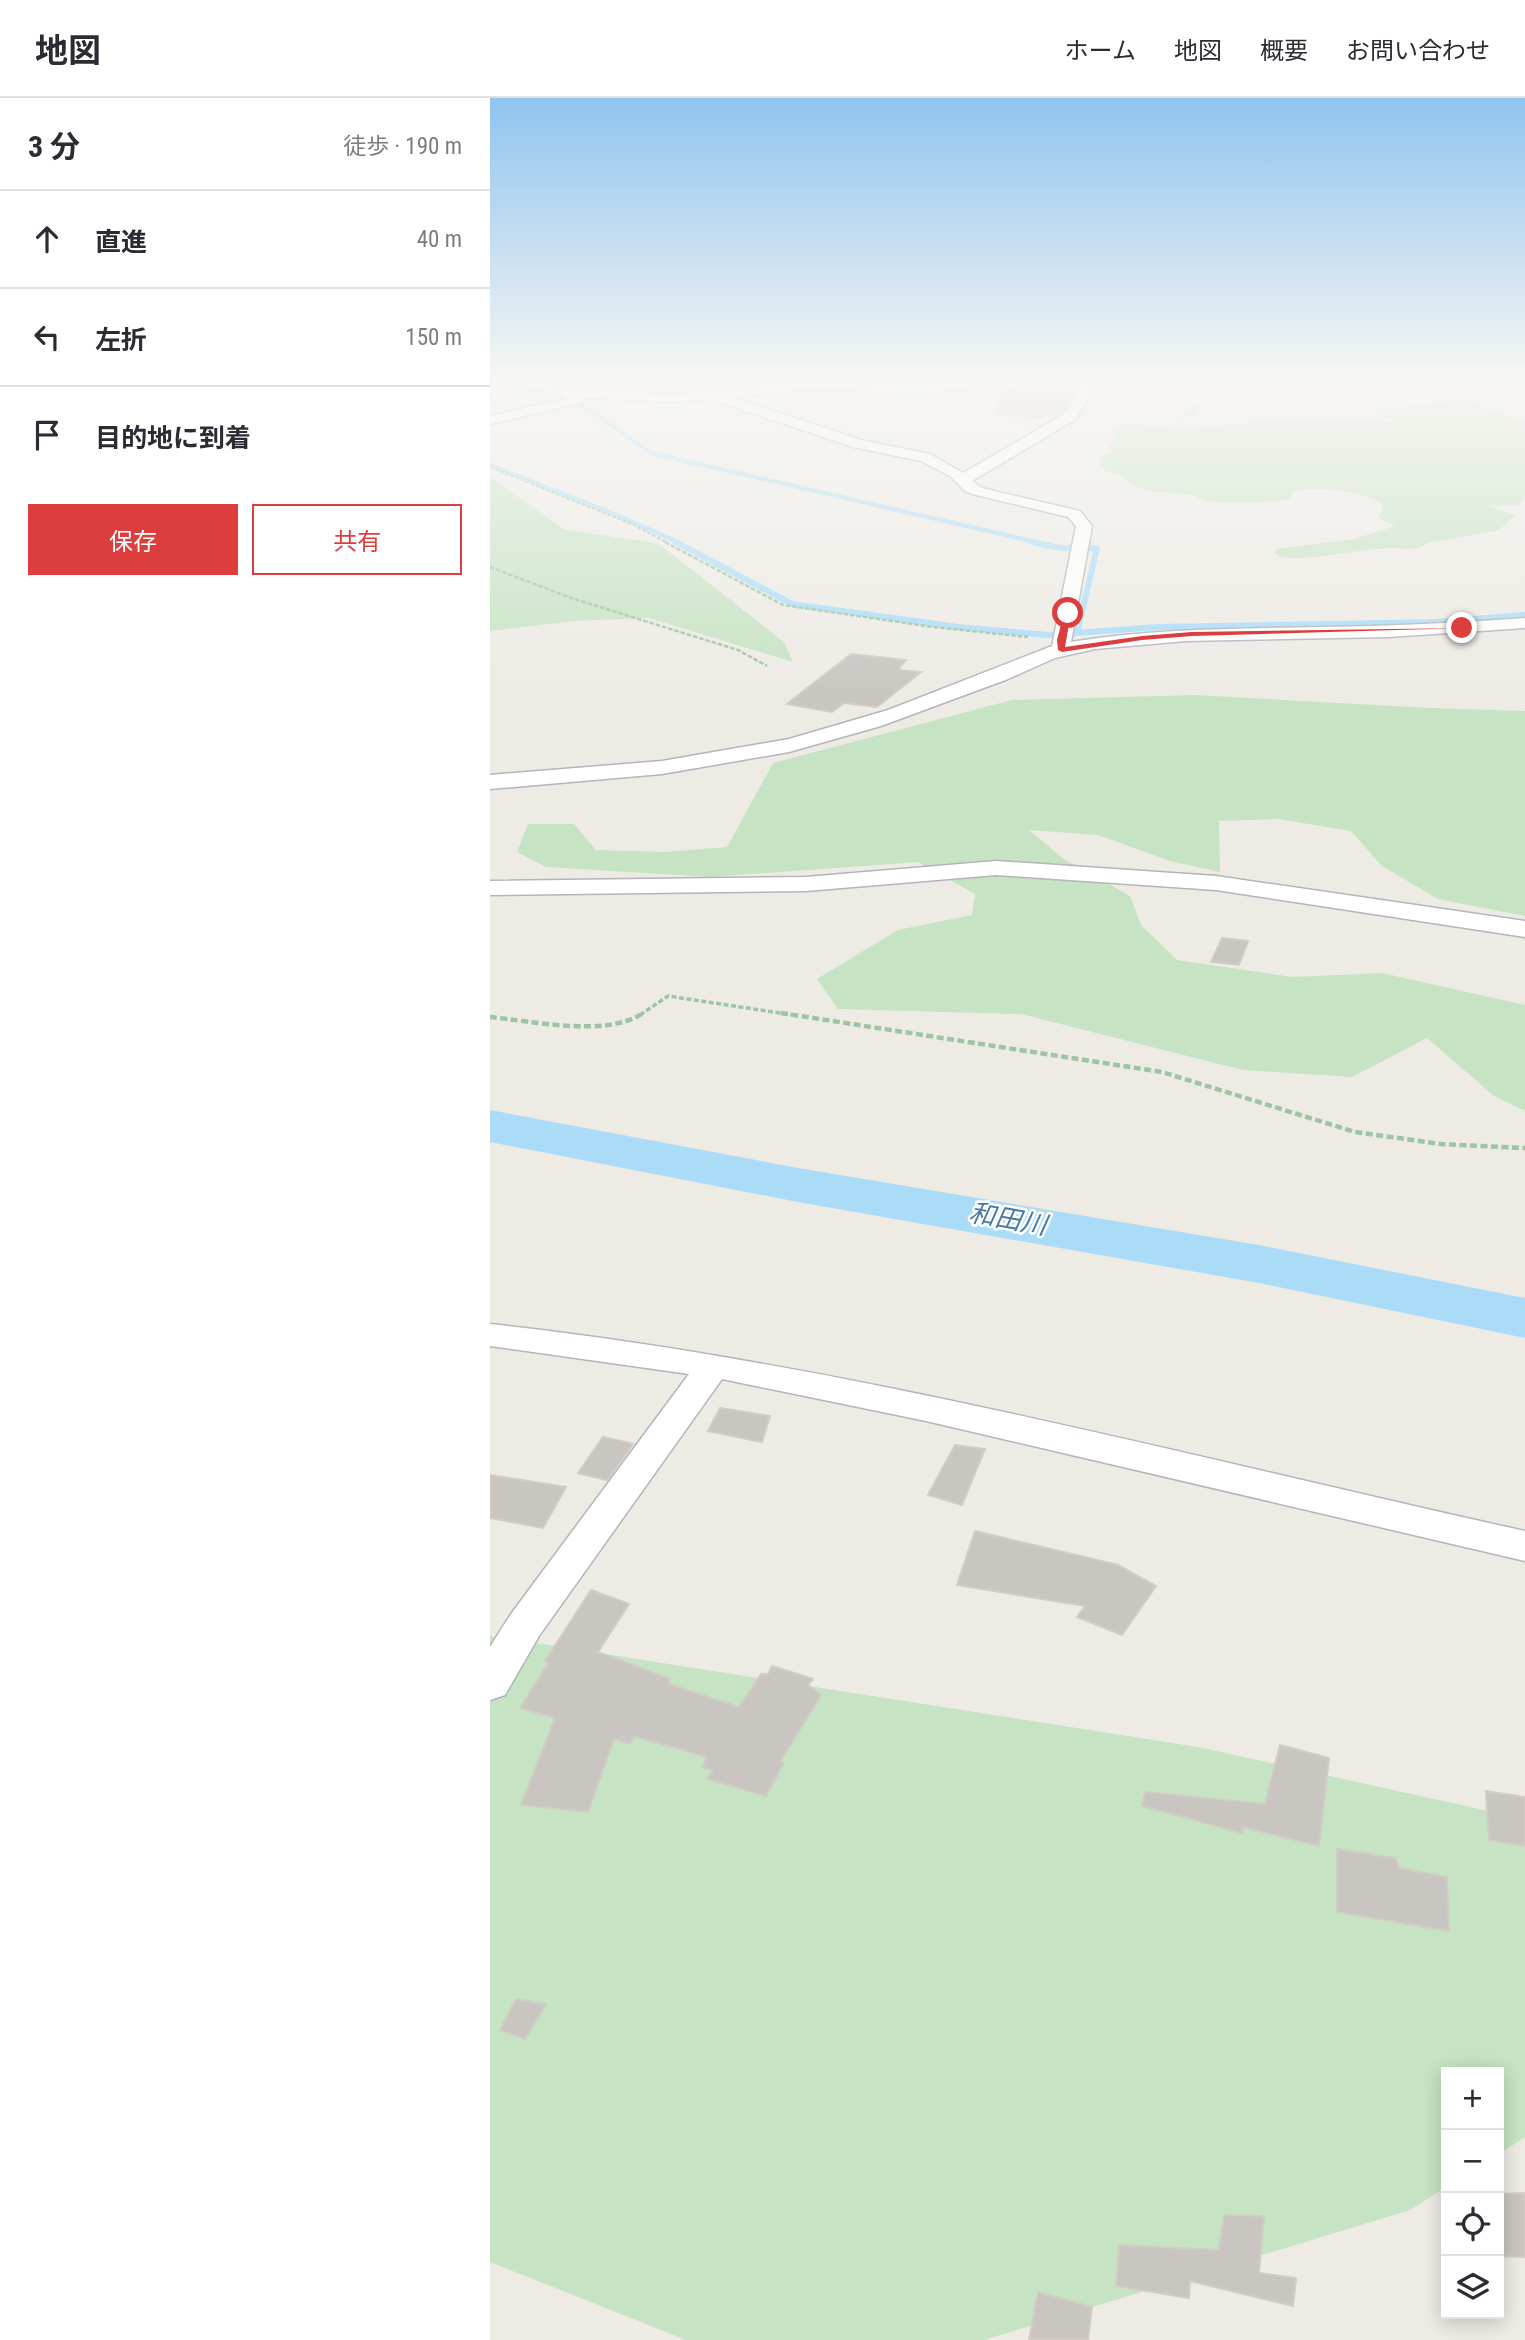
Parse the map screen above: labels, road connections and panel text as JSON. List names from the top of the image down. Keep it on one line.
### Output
{"water":["和田川"],"page":{"header":"地図","nav":["ホーム","地図","概要","お問い合わせ"],"heading":["3 分","徒歩 · 190 m"],"list":[["直進","40 m"],["左折","150 m"],"目的地に到着"],"buttons":["保存","共有"],"map_buttons":["+","−"]}}
